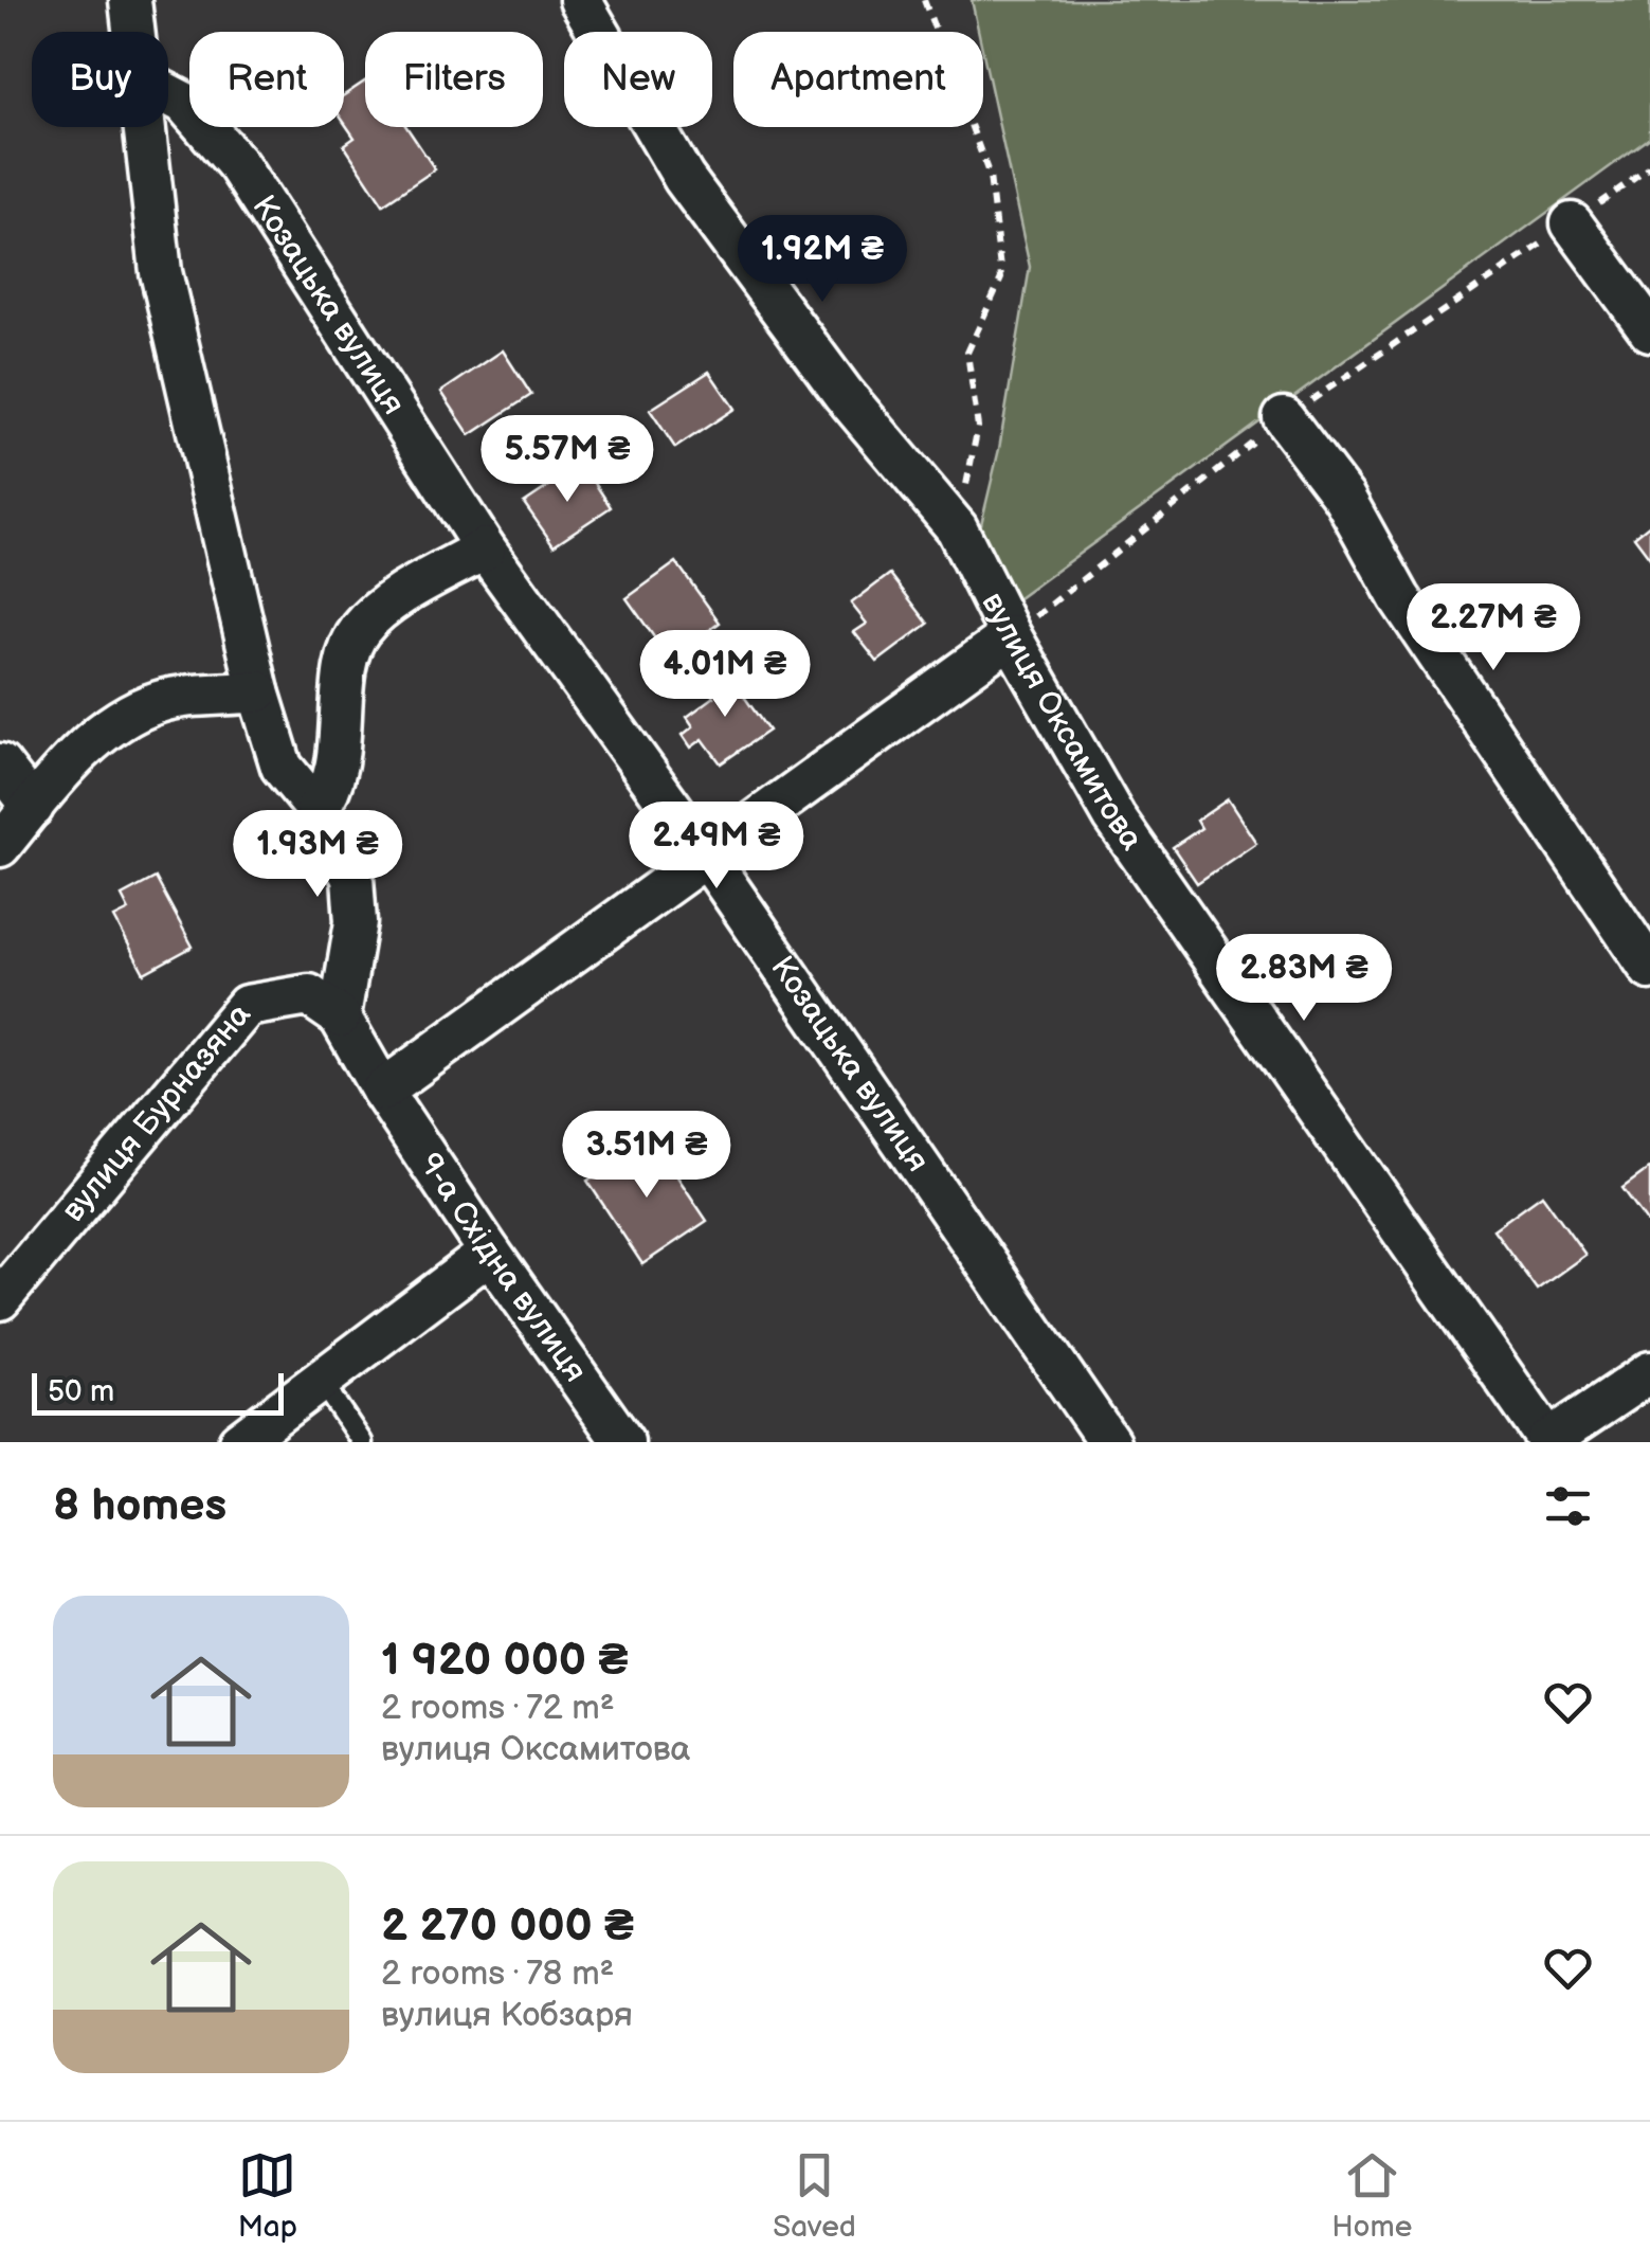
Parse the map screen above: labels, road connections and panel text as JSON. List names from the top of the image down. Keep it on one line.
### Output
{"streets":{"street":["Козацька вулиця","вулиця Оксамитова","вулиця Бурназяна","9-а Східна вулиця"]},"crossings":[["вулиця Бурназяна","9-а Східна вулиця"]],"scale_bar":"50 m","page":{"chip":["Buy","Rent","Filters","New","Apartment"],"price":["1.92M ₴","5.57M ₴","2.27M ₴","4.01M ₴","2.49M ₴","1.93M ₴","2.83M ₴","3.51M ₴"],"scale":"50 m","heading":"8 homes","list":[{"name":"1 920 000 ₴","note":"2 rooms · 72 m² · вулиця Оксамитова"},{"name":"2 270 000 ₴","note":"2 rooms · 78 m² · вулиця Кобзаря"}],"tabs":["Map","Saved","Home"]}}
